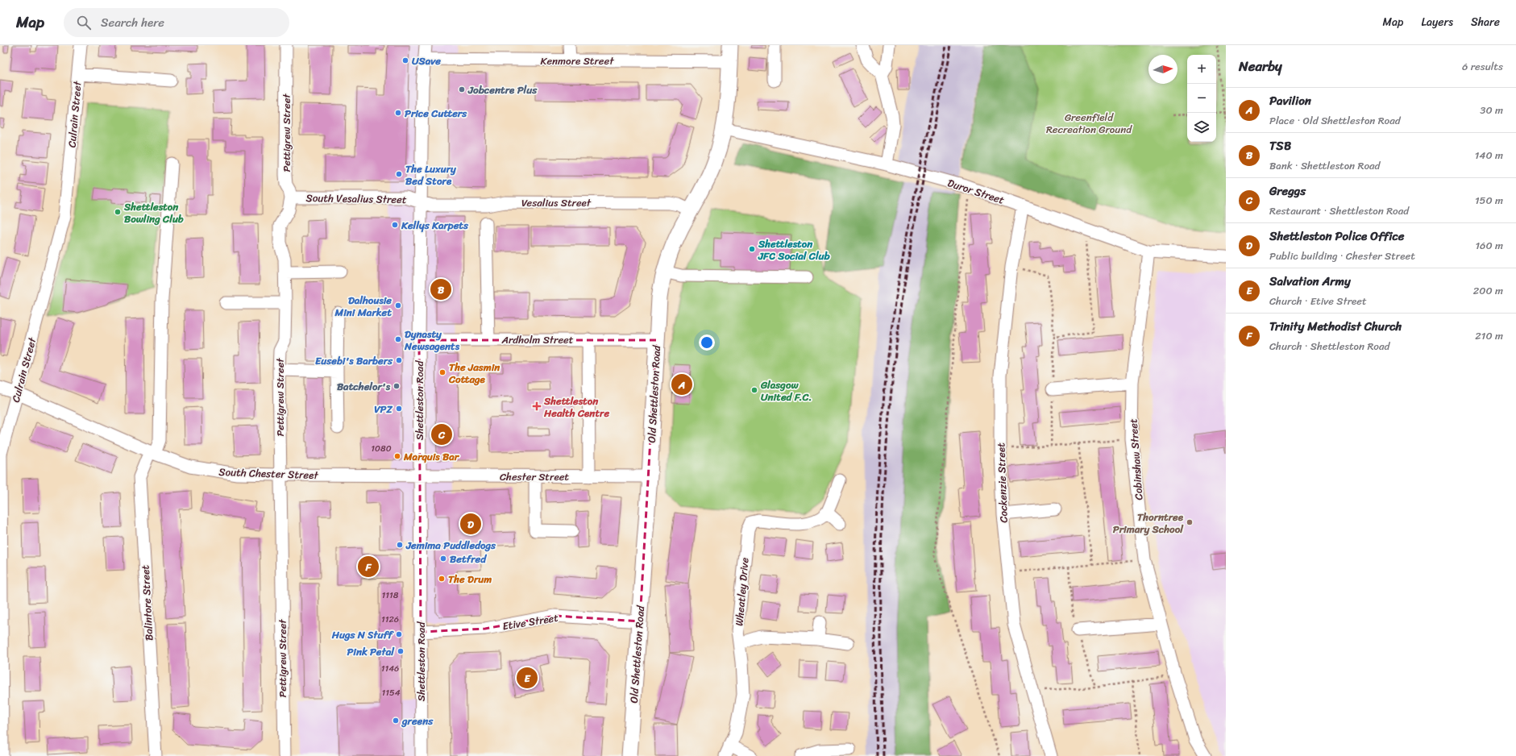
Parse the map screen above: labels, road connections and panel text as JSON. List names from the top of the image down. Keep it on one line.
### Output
{"streets":{"main road":["Old Shettleston Road"],"street":["Kenmore Street","Culrain Street","Pettigrew Street","Duror Street","South Vesalius Street","Vesalius Street","Ardholm Street","Shettleston Road","Cobinshaw Street","South Chester Street","Chester Street","Cockenzie Street","Wheatley Drive","Balintore Street","Etive Street"]},"crossings":[["Kenmore Street","Old Shettleston Road"],["Kenmore Street","Shettleston Road"],["Culrain Street","South Chester Street"],["Pettigrew Street","South Vesalius Street"],["Pettigrew Street","South Chester Street"],["Duror Street","Old Shettleston Road"],["Duror Street","Cobinshaw Street"],["Duror Street","Cockenzie Street"],["South Vesalius Street","Vesalius Street"],["South Vesalius Street","Shettleston Road"],["Vesalius Street","Old Shettleston Road"],["Vesalius Street","Shettleston Road"],["Ardholm Street","Old Shettleston Road"],["Ardholm Street","Shettleston Road"],["Old Shettleston Road","Chester Street"],["Old Shettleston Road","Etive Street"],["Shettleston Road","South Chester Street"],["Shettleston Road","Chester Street"],["Shettleston Road","Etive Street"],["South Chester Street","Chester Street"],["South Chester Street","Balintore Street"]],"parks":["Greenfield Recreation Ground"],"places":{"other":["USave","Jobcentre Plus","Price Cutters","The Luxury Bed Store","Shettleston Bowling Club","Kellys Karpets","Shettleston JFC Social Club","Dalhousie Mini Market","Dynasty Newsagents","Eusebi's Barbers","The Jasmin Cottage","Batchelor's","Glasgow United F.C.","VPZ","Marquis Bar","Thorntree Primary School","Jemima Puddledogs","Betfred","The Drum","Hugs N Stuff","Pink Petal","greens"],"health":["Shettleston Health Centre"]},"house_numbers":["1080","1118","1126","1146","1154"],"north":"right","page":{"header":"Map","search":"Search here","nav":["Map","Layers","Share"],"heading":["Nearby","6 results"],"map_buttons":["+","−"],"list":[{"mark":"A","name":"Pavilion","note":"Place · Old Shettleston Road","value":"30 m"},{"mark":"B","name":"TSB","note":"Bank · Shettleston Road","value":"140 m"},{"mark":"C","name":"Greggs","note":"Restaurant · Shettleston Road","value":"150 m"},{"mark":"D","name":"Shettleston Police Office","note":"Public building · Chester Street","value":"160 m"},{"mark":"E","name":"Salvation Army","note":"Church · Etive Street","value":"200 m"},{"mark":"F","name":"Trinity Methodist Church","note":"Church · Shettleston Road","value":"210 m"}],"pins":["B","A","C","D","F","E"]}}
